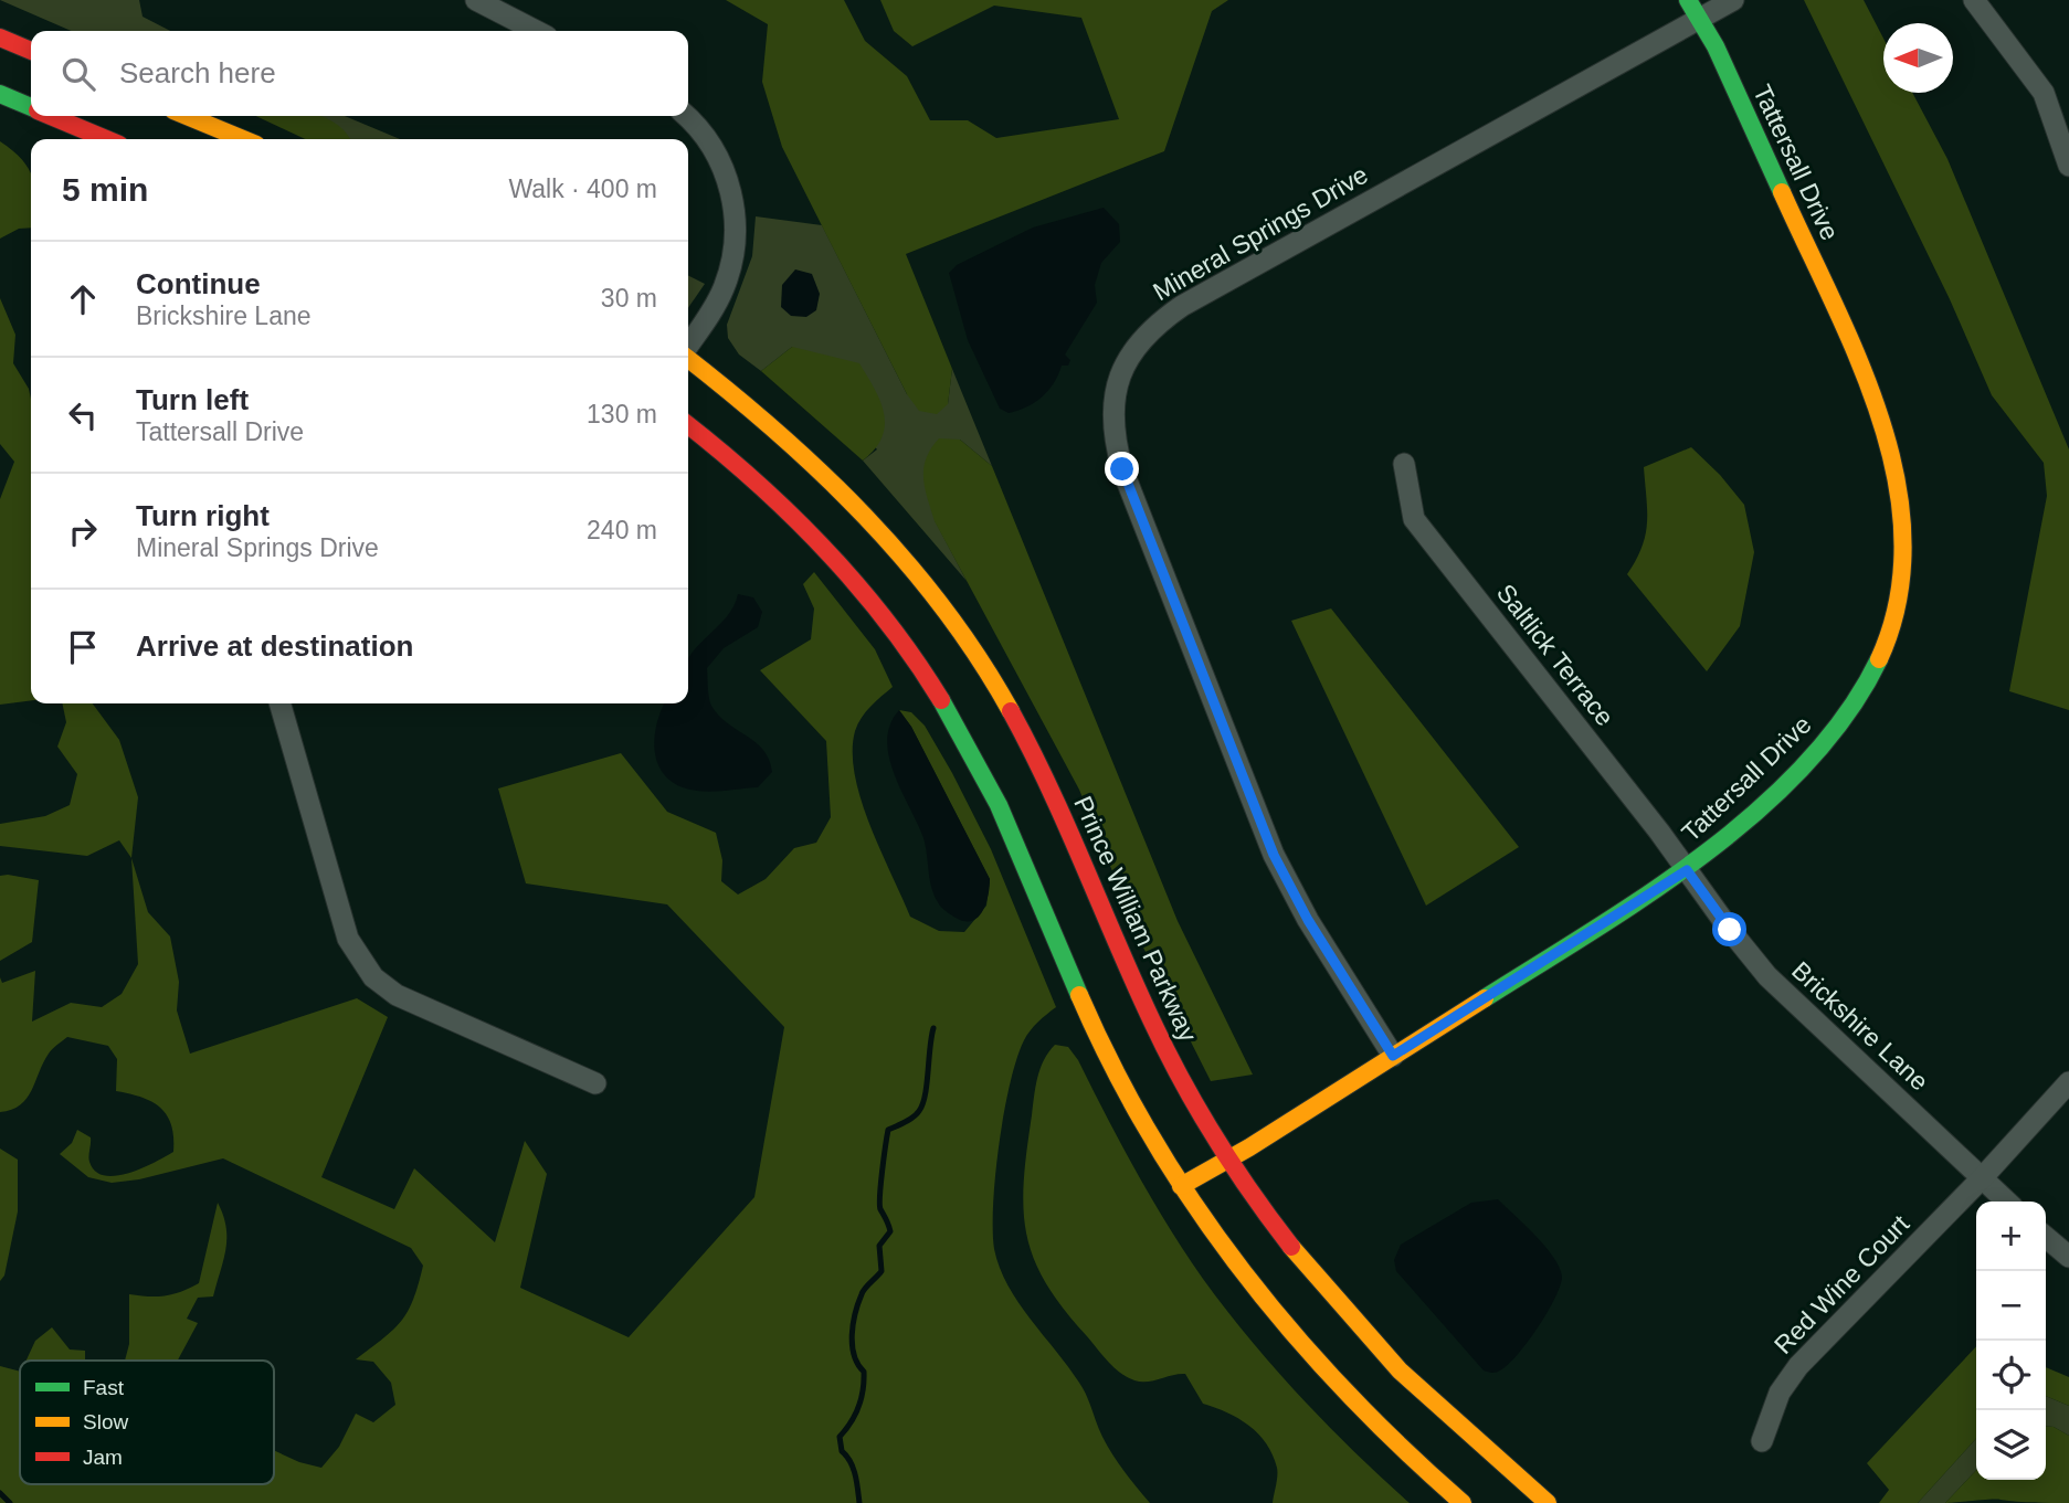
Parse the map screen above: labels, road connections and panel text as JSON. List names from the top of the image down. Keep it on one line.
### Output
{"streets":{"main road":["Tattersall Drive","Prince William Parkway"],"street":["Mineral Springs Drive","Saltlick Terrace","Brickshire Lane","Red Wine Court"]},"crossings":[["Tattersall Drive","Mineral Springs Drive"],["Tattersall Drive","Saltlick Terrace"],["Tattersall Drive","Prince William Parkway"],["Tattersall Drive","Brickshire Lane"],["Saltlick Terrace","Brickshire Lane"],["Brickshire Lane","Red Wine Court"]],"legend":["Fast","Slow","Jam"],"north":"left","page":{"search":"Search here","heading":["5 min","Walk · 400 m"],"list":[["Continue","Brickshire Lane","30 m"],["Turn left","Tattersall Drive","130 m"],["Turn right","Mineral Springs Drive","240 m"],"Arrive at destination"],"map_buttons":["+","−"]}}
